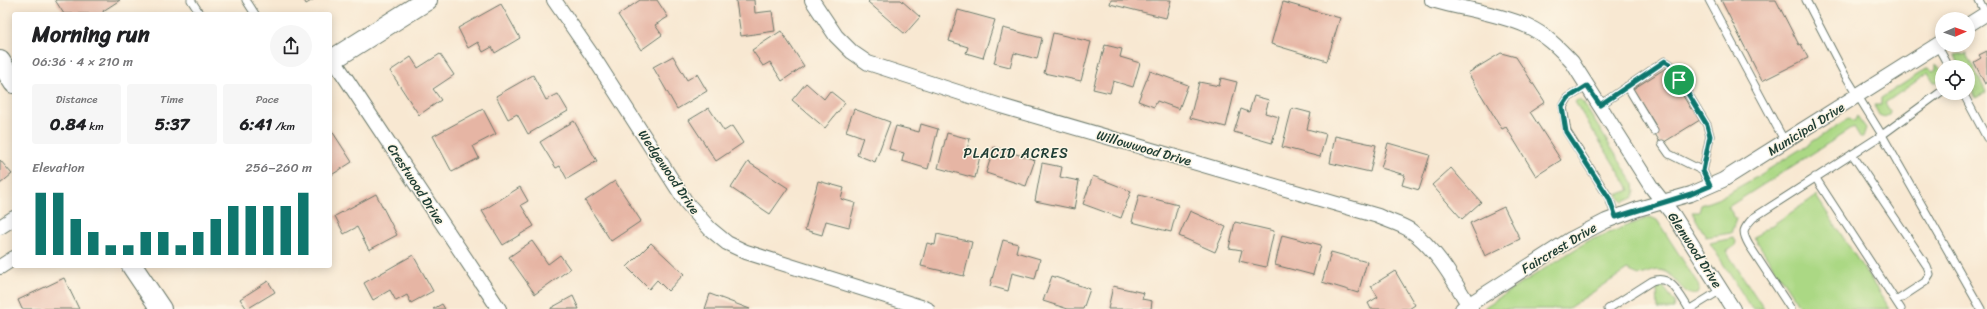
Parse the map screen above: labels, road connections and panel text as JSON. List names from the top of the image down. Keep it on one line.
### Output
{"streets":{"street":["Municipal Drive","Willowwood Drive","Wedgewood Drive","Crestwood Drive","Faircrest Drive","Glenwood Drive"]},"crossings":[["Municipal Drive","Faircrest Drive"],["Municipal Drive","Glenwood Drive"],["Willowwood Drive","Faircrest Drive"],["Faircrest Drive","Glenwood Drive"]],"districts":["PLACID ACRES"],"north":"right","page":{"heading":["Morning run","06:36 · 4 × 210 m"],"stats":[["Distance","0.84 km"],["Time","5:37"],["Pace","6:41 /km"]],"chart":["Elevation","256–260 m"]}}
